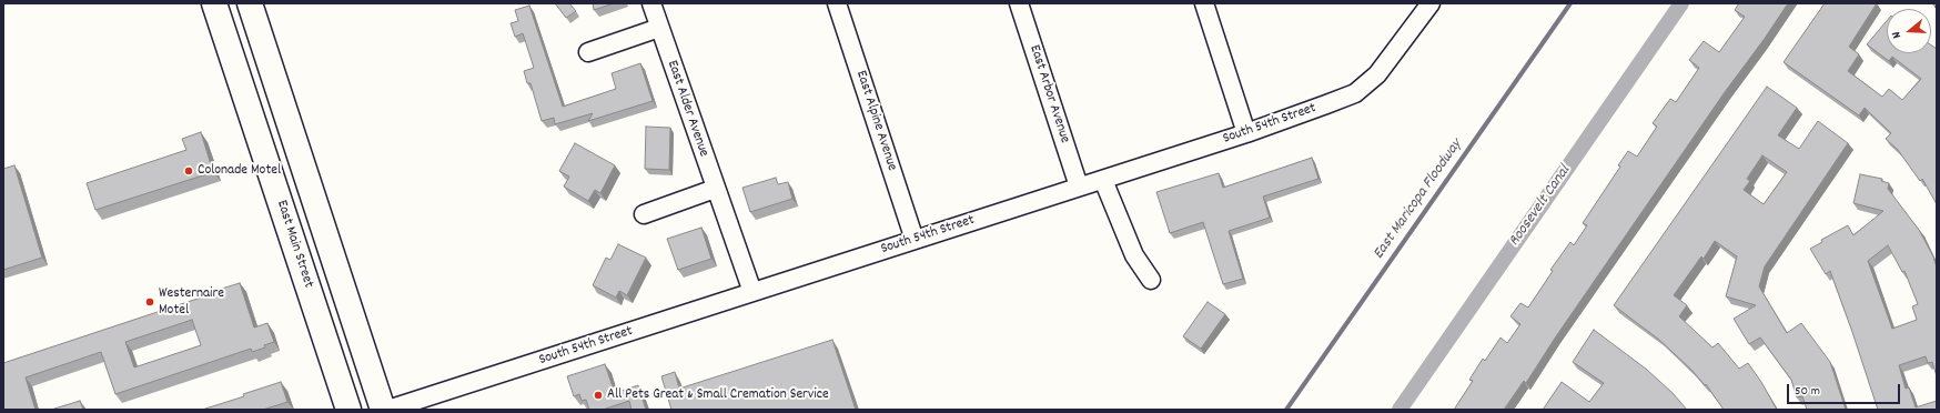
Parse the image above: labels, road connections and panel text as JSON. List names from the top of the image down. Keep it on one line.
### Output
{"streets":{"main road":["East Main Street"],"street":["East Arbor Avenue","East Alder Avenue","East Alpine Avenue","South 54th Street"]},"crossings":[["East Arbor Avenue","South 54th Street"],["East Alder Avenue","South 54th Street"],["East Alpine Avenue","South 54th Street"]],"water":["East Maricopa Floodway","Roosevelt Canal"],"places":["Colonade Motel","Westernaire Motel","All Pets Great & Small Cremation Service"],"scale_bar":"50 m","north":"left"}
